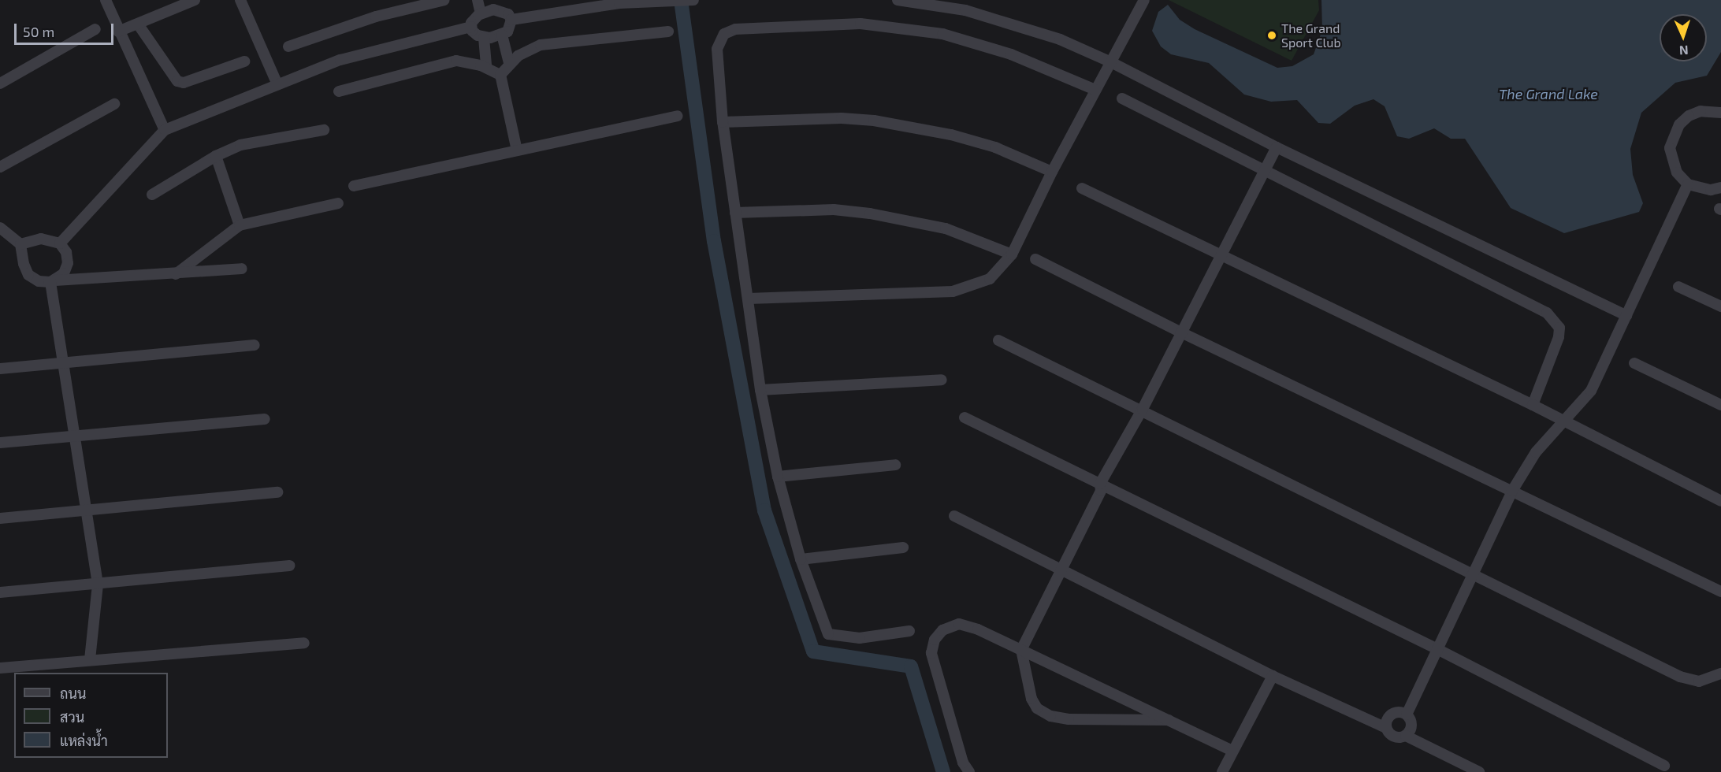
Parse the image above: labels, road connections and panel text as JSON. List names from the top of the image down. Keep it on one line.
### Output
{"water":["The Grand Lake"],"places":["The Grand Sport Club"],"legend":["ถนน","สวน","แหล่งน้ำ"],"scale_bar":"50 m","north":"bottom"}
